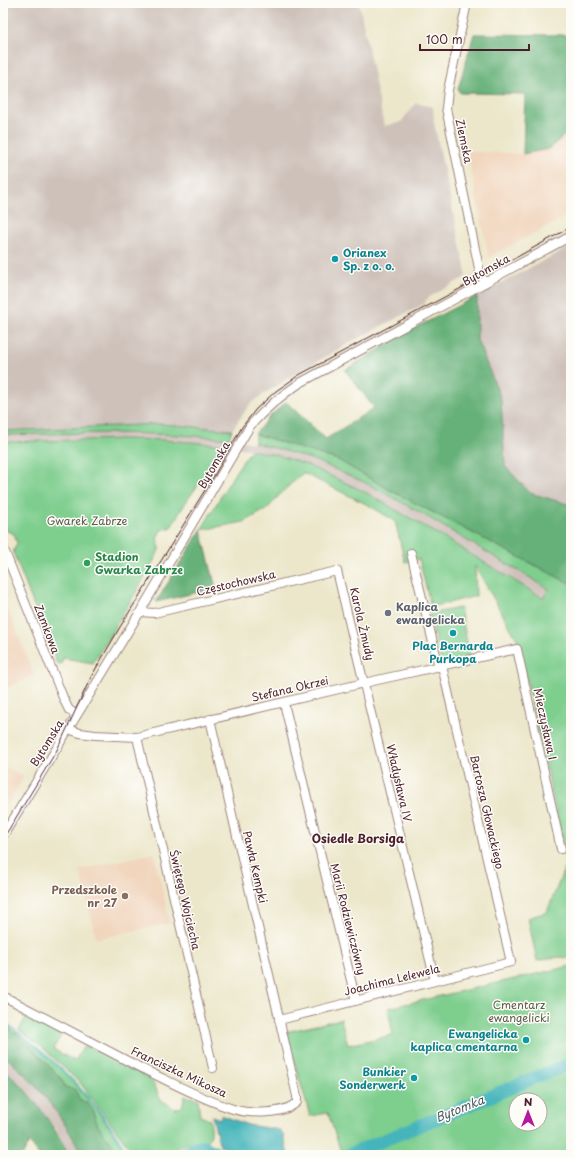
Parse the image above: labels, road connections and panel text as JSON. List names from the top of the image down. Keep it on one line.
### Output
{"streets":{"street":["Ziemska","Bytomska","Częstochowska","Karola Żmudy","Zamkowa","Stefana Okrzei","Mieczysława I","Władysława IV","Bartosza Głowackiego","Pawła Kempki","Świętego Wojciecha","Marii Rodziewiczówny","Joachima Lelewela","Franciszka Mikosza"]},"crossings":[["Ziemska","Bytomska"],["Bytomska","Częstochowska"],["Bytomska","Zamkowa"],["Bytomska","Stefana Okrzei"],["Częstochowska","Karola Żmudy"],["Karola Żmudy","Stefana Okrzei"],["Karola Żmudy","Władysława IV"],["Stefana Okrzei","Mieczysława I"],["Stefana Okrzei","Władysława IV"],["Stefana Okrzei","Bartosza Głowackiego"],["Stefana Okrzei","Pawła Kempki"],["Stefana Okrzei","Świętego Wojciecha"],["Stefana Okrzei","Marii Rodziewiczówny"],["Władysława IV","Joachima Lelewela"],["Bartosza Głowackiego","Joachima Lelewela"],["Pawła Kempki","Joachima Lelewela"],["Pawła Kempki","Franciszka Mikosza"],["Marii Rodziewiczówny","Joachima Lelewela"],["Joachima Lelewela","Franciszka Mikosza"]],"districts":["Osiedle Borsiga"],"water":["Bytomka"],"parks":["Gwarek Zabrze","Cmentarz ewangelicki"],"places":["Orianex Sp. z o. o.","Stadion Gwarka Zabrze","Kaplica ewangelicka","Plac Bernarda Purkopa","Przedszkole nr 27","Ewangelicka kaplica cmentarna","Bunkier Sonderwerk"],"scale_bar":"100 m","north":"top"}
